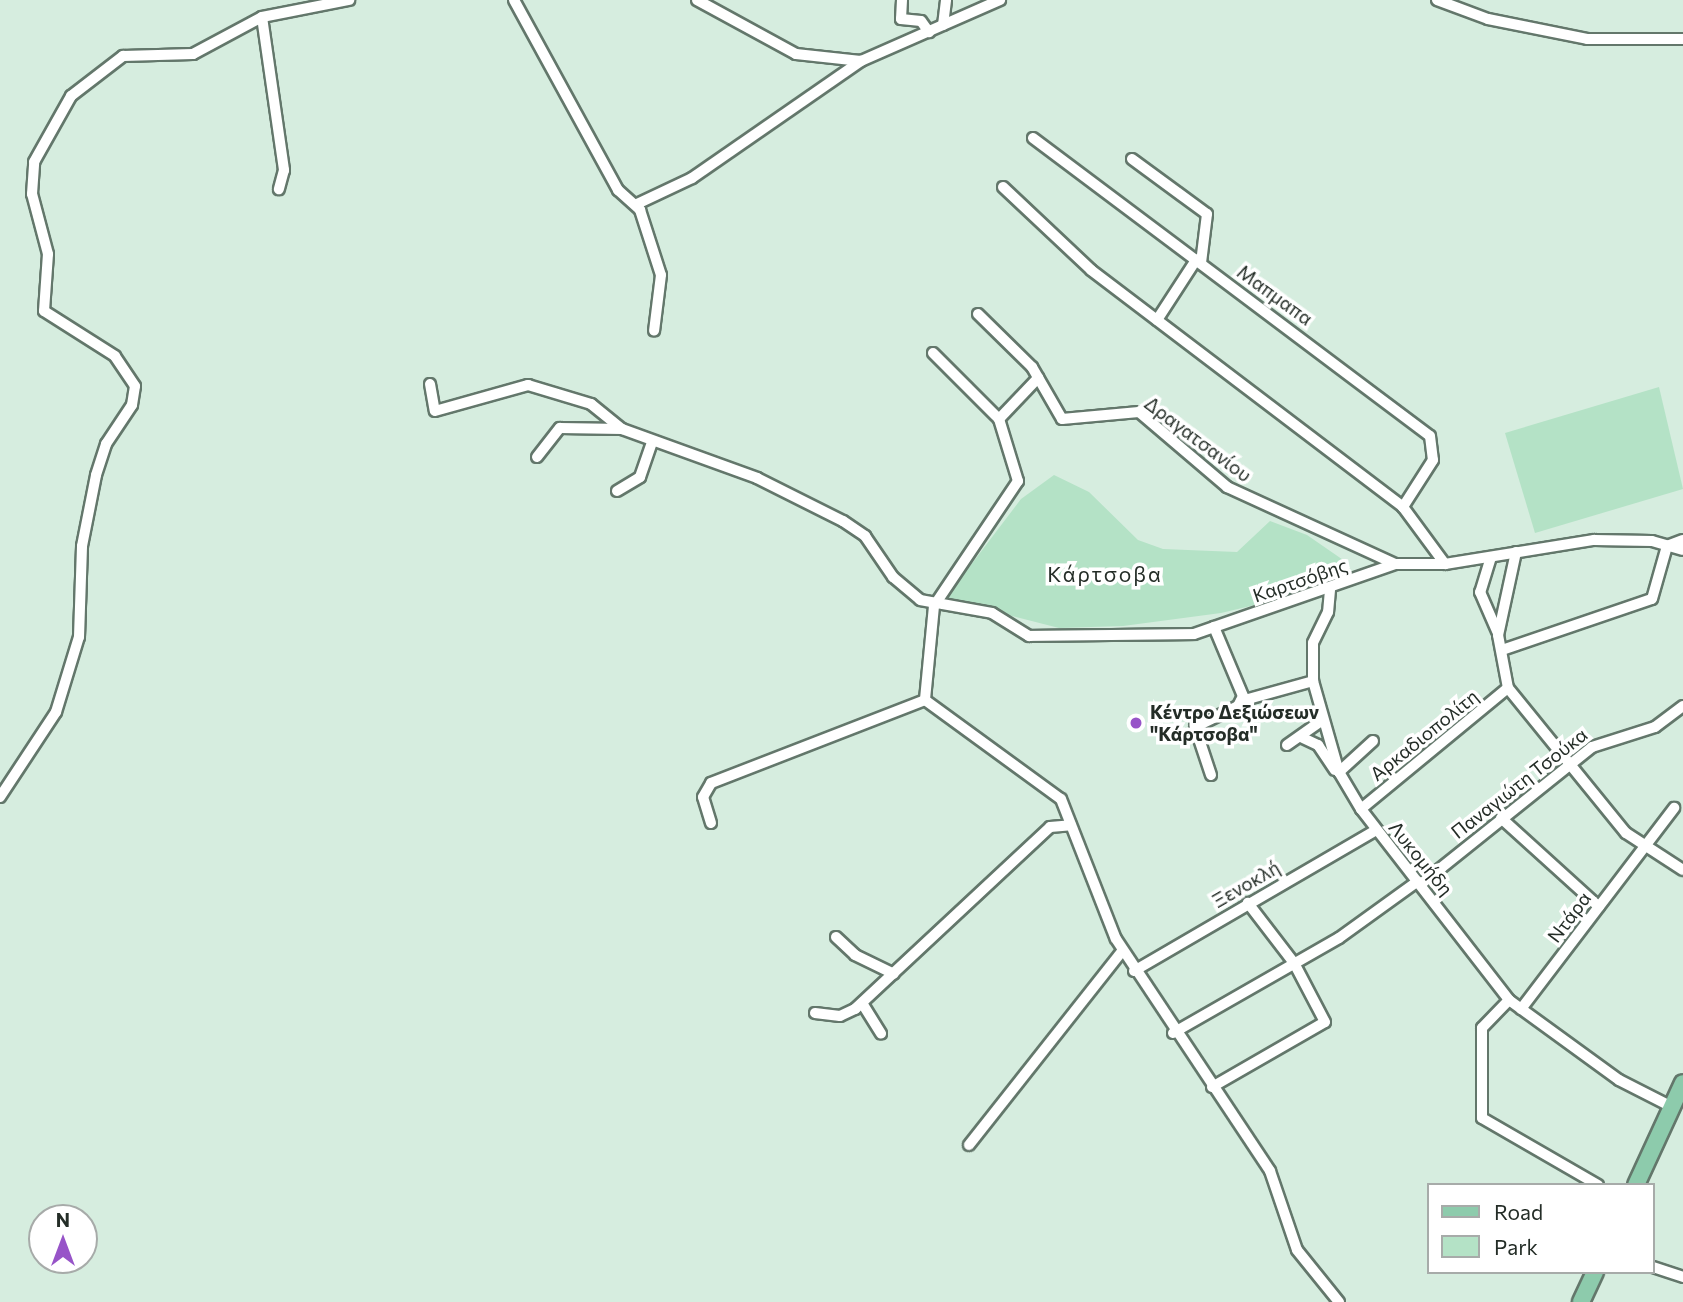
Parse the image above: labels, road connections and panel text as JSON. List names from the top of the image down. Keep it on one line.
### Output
{"streets":{"street":["Μαπμαπα","Δραγατσανίου","Καρτσόβης","Αρκαδιοπολίτη","Παναγιώτη Τσούκα","Λυκομήδη","Ξενοκλή","Ντάρα"]},"crossings":[["Δραγατσανίου","Καρτσόβης"],["Αρκαδιοπολίτη","Λυκομήδη"],["Παναγιώτη Τσούκα","Λυκομήδη"],["Λυκομήδη","Ξενοκλή"],["Λυκομήδη","Ντάρα"]],"districts":["Κάρτσοβα"],"places":["Κέντρο Δεξιώσεων \"Κάρτσοβα\""],"legend":["Road","Park"],"north":"top"}
